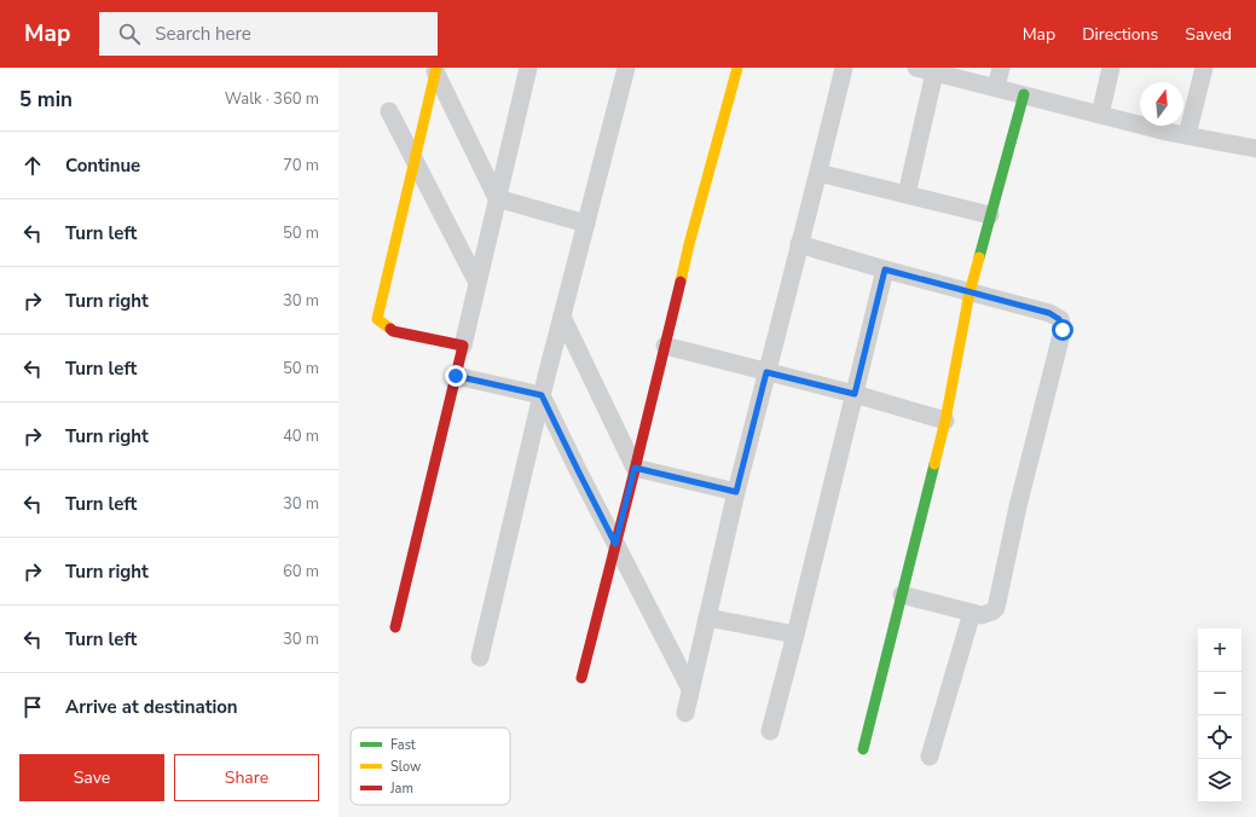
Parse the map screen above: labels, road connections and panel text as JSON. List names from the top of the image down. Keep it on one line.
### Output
{"legend":["Fast","Slow","Jam"],"north":"top","page":{"header":"Map","search":"Search here","nav":["Map","Directions","Saved"],"heading":["5 min","Walk · 360 m"],"list":[["Continue","70 m"],["Turn left","50 m"],["Turn right","30 m"],["Turn left","50 m"],["Turn right","40 m"],["Turn left","30 m"],["Turn right","60 m"],["Turn left","30 m"],"Arrive at destination"],"map_buttons":["+","−"],"buttons":["Save","Share"]}}
